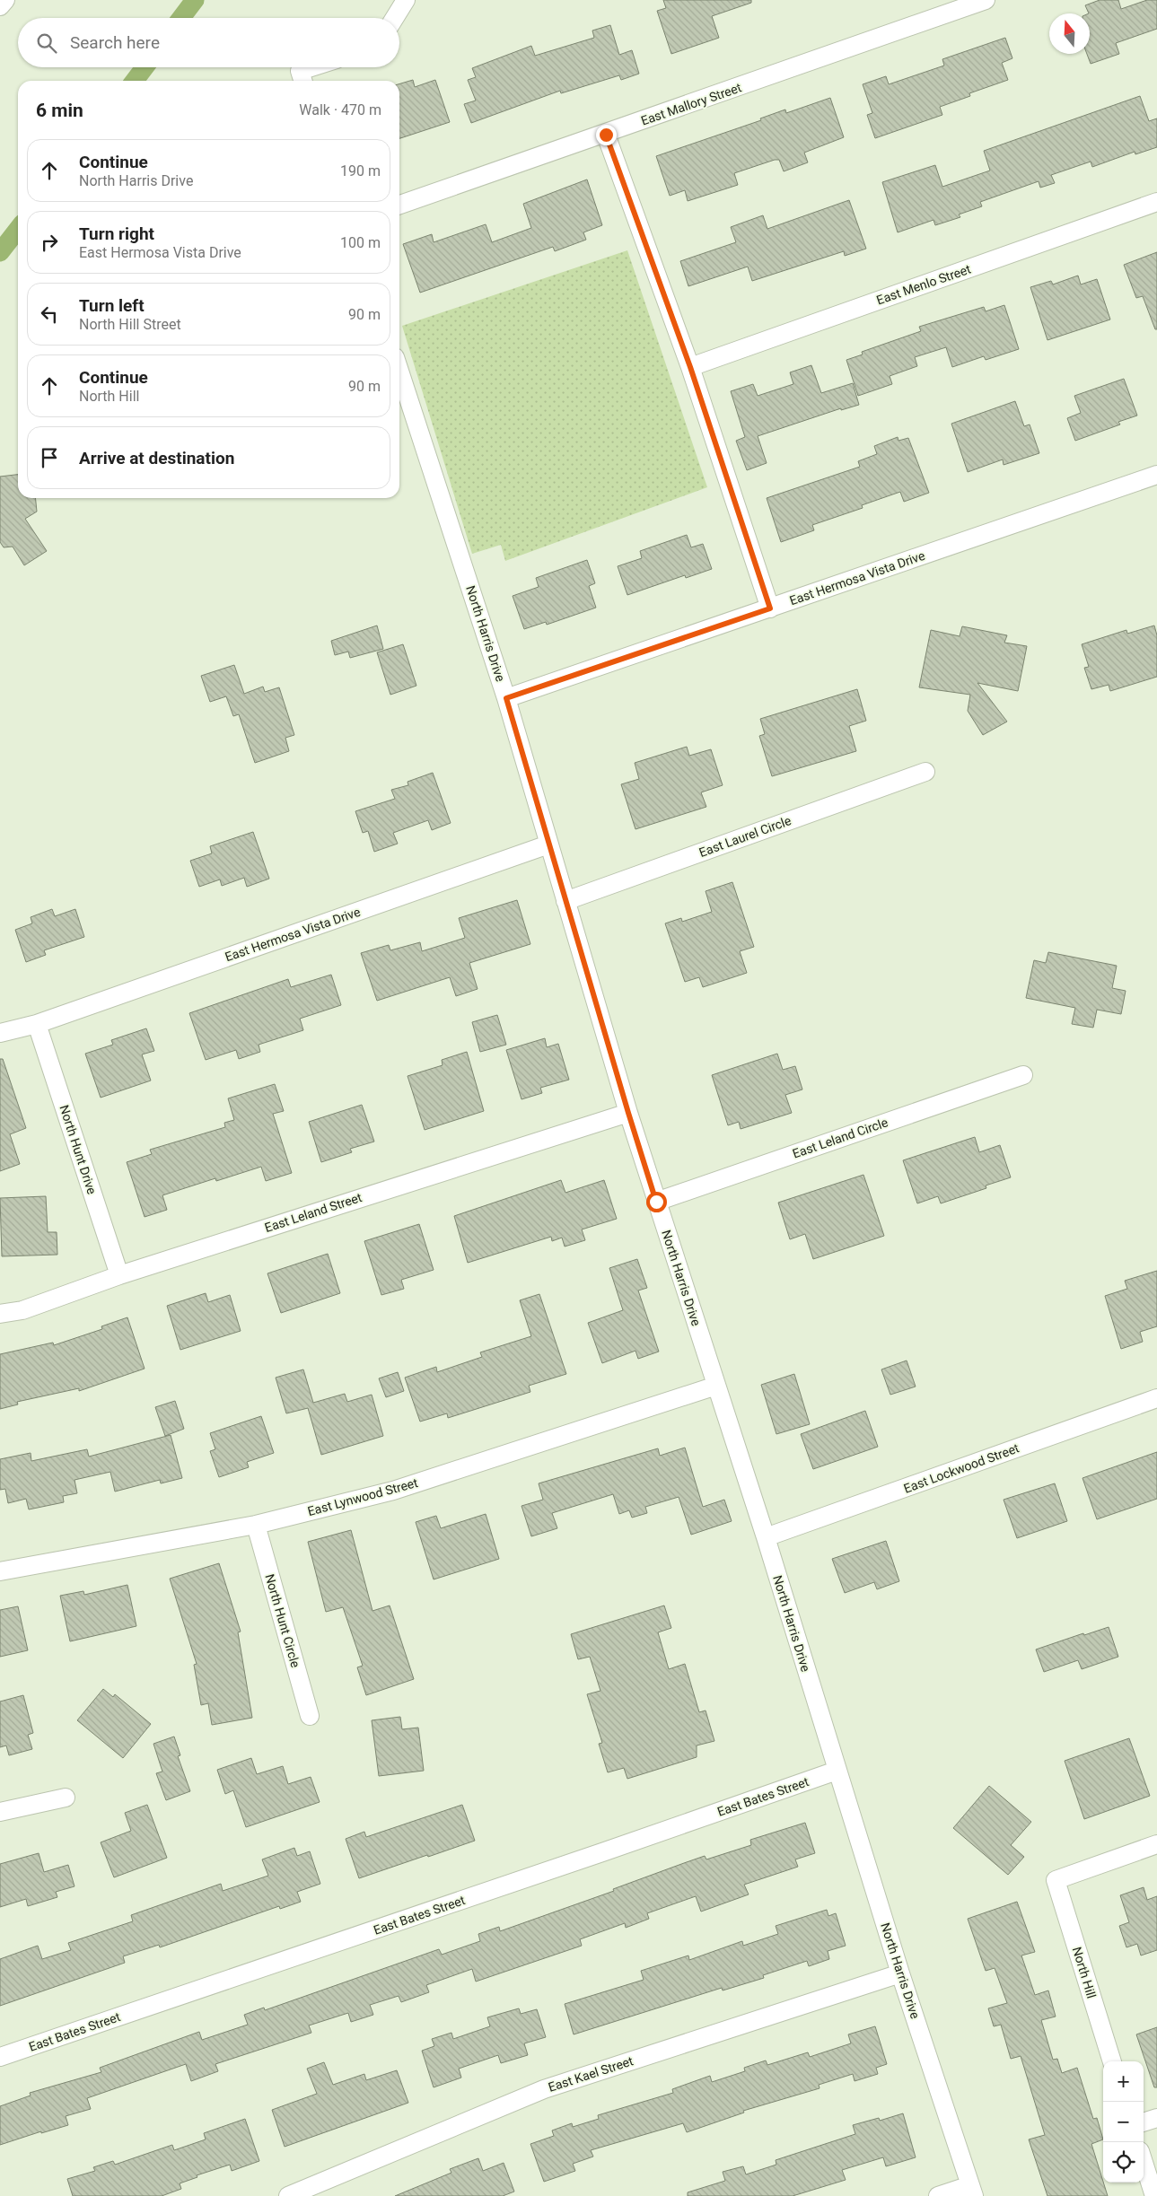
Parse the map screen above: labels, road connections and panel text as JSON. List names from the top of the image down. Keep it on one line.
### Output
{"streets":{"street":["East Mallory Street","East Menlo Street","East Hermosa Vista Drive","North Harris Drive","East Laurel Circle","East Leland Circle","North Hunt Drive","East Leland Street","East Lockwood Street","East Lynwood Street","North Hunt Circle","East Bates Street","North Hill","East Kael Street"]},"crossings":[["East Hermosa Vista Drive","North Harris Drive"],["East Hermosa Vista Drive","North Hunt Drive"],["North Harris Drive","East Laurel Circle"],["North Harris Drive","East Leland Circle"],["North Harris Drive","East Leland Street"],["North Harris Drive","East Lockwood Street"],["North Harris Drive","East Lynwood Street"],["North Harris Drive","East Bates Street"],["North Harris Drive","East Kael Street"],["North Hunt Drive","East Leland Street"],["East Lynwood Street","North Hunt Circle"]],"north":"top","page":{"search":"Search here","heading":["6 min","Walk · 470 m"],"list":[["Continue","North Harris Drive","190 m"],["Turn right","East Hermosa Vista Drive","100 m"],["Turn left","North Hill Street","90 m"],["Continue","North Hill","90 m"],"Arrive at destination"],"map_buttons":["+","−"]}}
